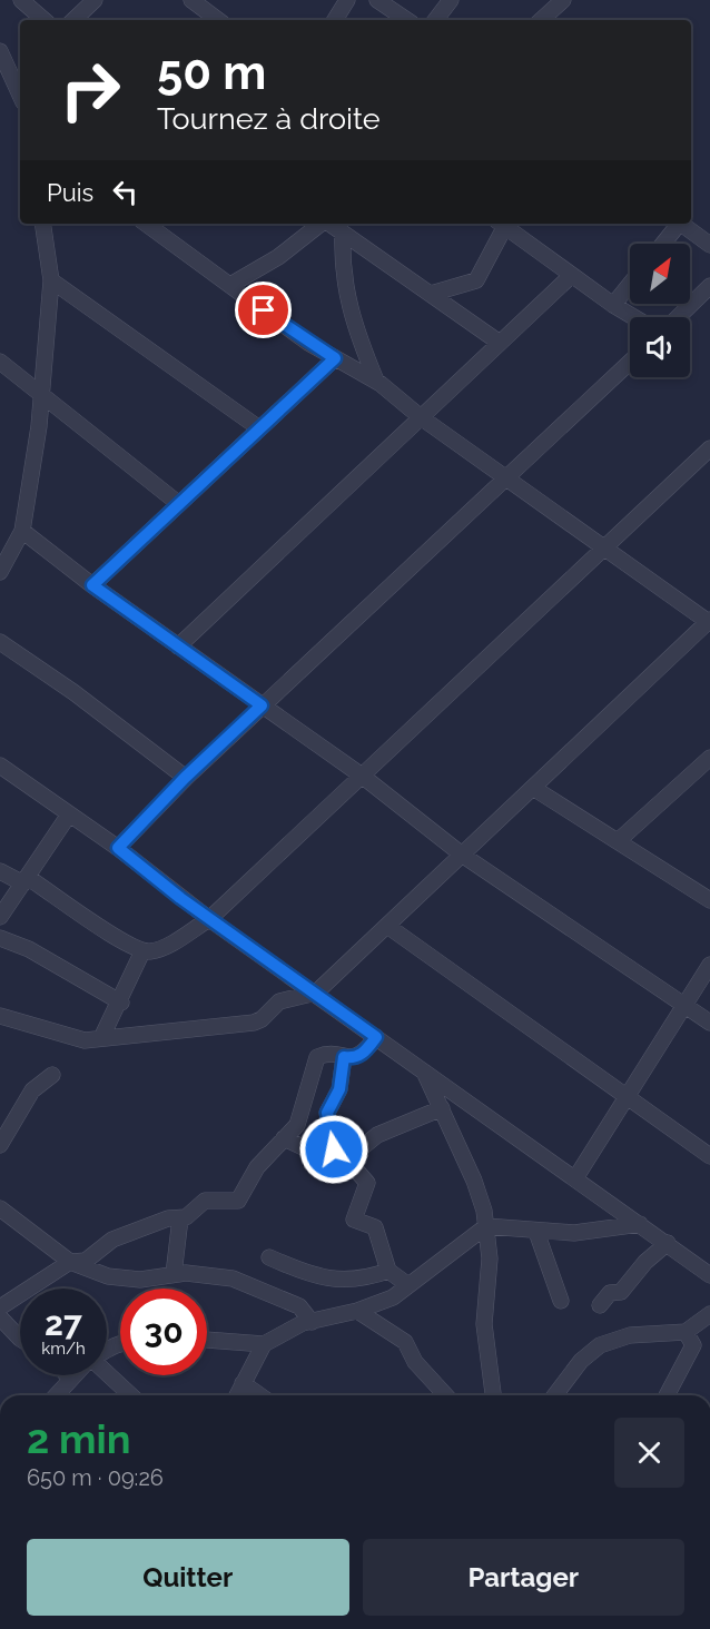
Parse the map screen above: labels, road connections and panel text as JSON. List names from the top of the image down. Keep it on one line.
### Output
{"north":"top right","page":{"turn":["50 m","Tournez à droite"],"then":"Puis","speed":"27 km/h","limit":"30","heading":["2 min","650 m · 09:26"],"buttons":["Quitter","Partager"]}}
